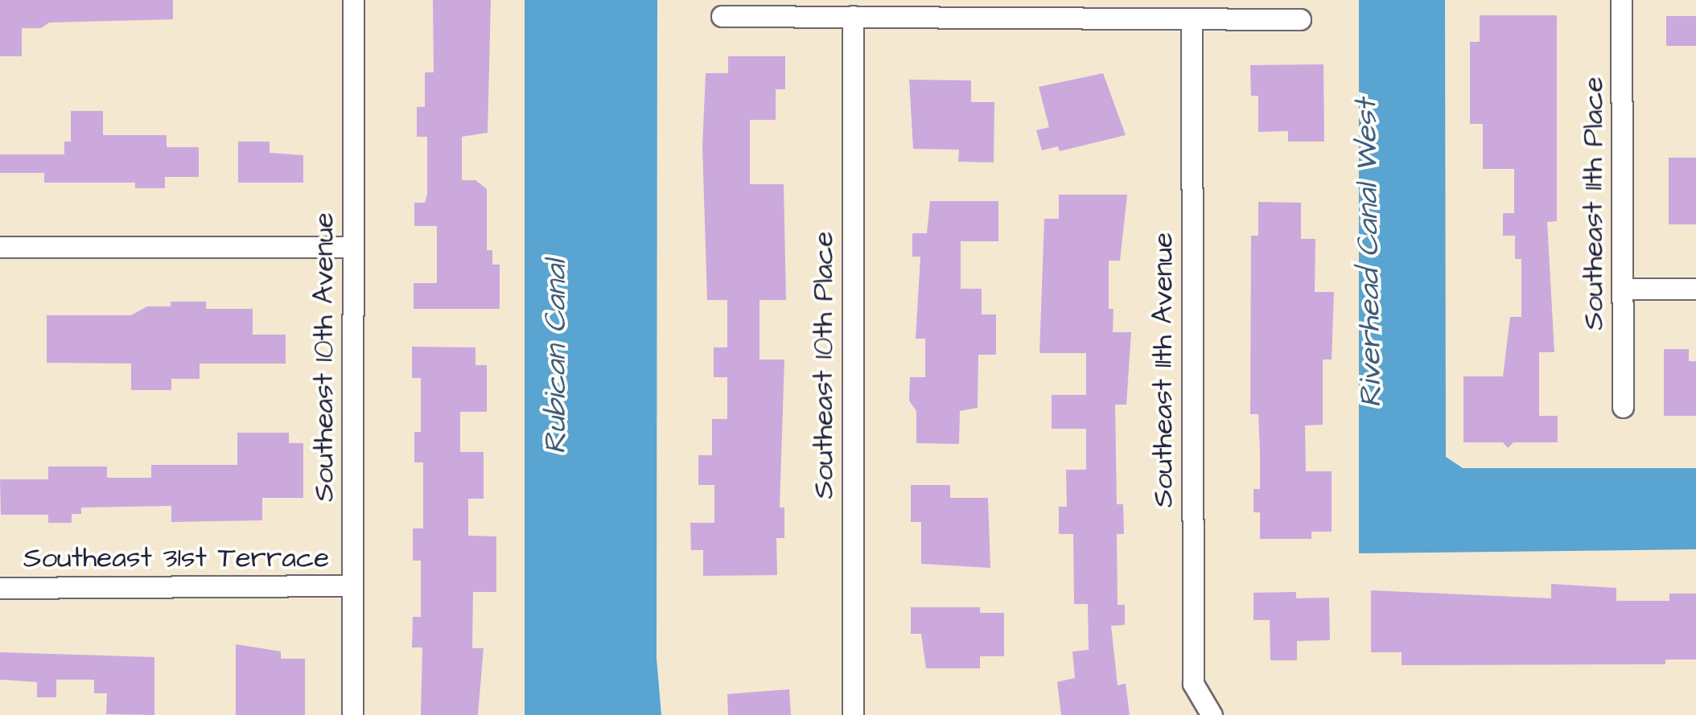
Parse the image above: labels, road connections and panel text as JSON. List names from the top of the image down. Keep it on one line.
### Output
{"streets":{"street":["Southeast 11th Place","Southeast 10th Avenue","Southeast 10th Place","Southeast 11th Avenue","Southeast 31st Terrace"]},"crossings":[["Southeast 10th Avenue","Southeast 31st Terrace"]],"water":["Riverhead Canal West","Rubican Canal"]}
